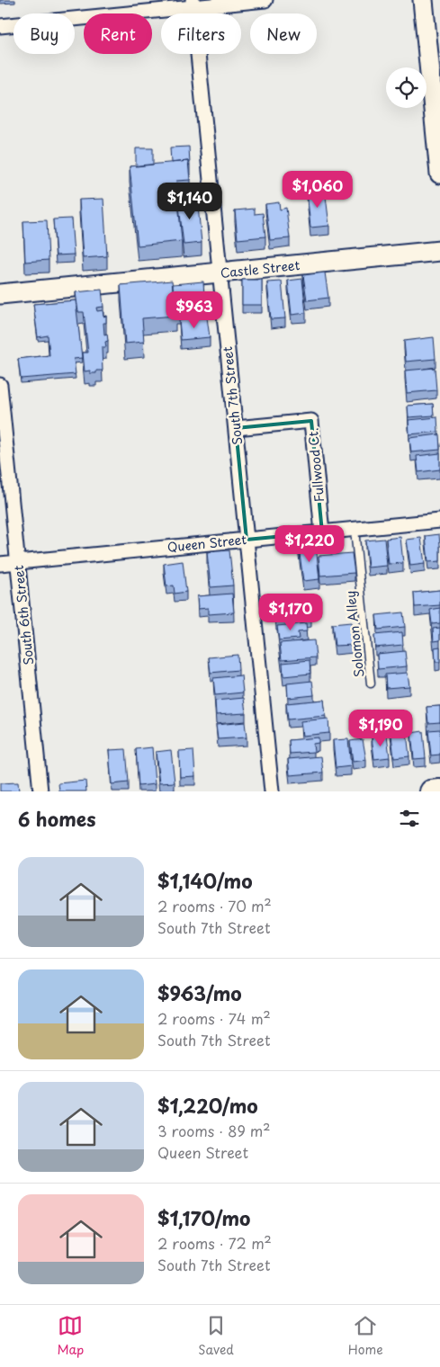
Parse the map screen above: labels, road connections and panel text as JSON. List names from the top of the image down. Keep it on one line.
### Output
{"streets":{"street":["Castle Street","South 7th Street","Fullwood Ct.","Queen Street","South 6th Street"],"lane":["Solomon Alley"]},"crossings":[["Castle Street","South 7th Street"],["South 7th Street","Fullwood Ct."],["South 7th Street","Queen Street"],["Fullwood Ct.","Queen Street"],["Queen Street","South 6th Street"],["Queen Street","Solomon Alley"]],"page":{"chip":["Buy","Rent","Filters","New"],"price":["$1,060","$1,140","$963","$1,220","$1,170","$1,190"],"heading":"6 homes","list":[{"name":"$1,140/mo","note":"2 rooms · 70 m² · South 7th Street"},{"name":"$963/mo","note":"2 rooms · 74 m² · South 7th Street"},{"name":"$1,220/mo","note":"3 rooms · 89 m² · Queen Street"},{"name":"$1,170/mo","note":"2 rooms · 72 m² · South 7th Street"}],"tabs":["Map","Saved","Home"]}}
